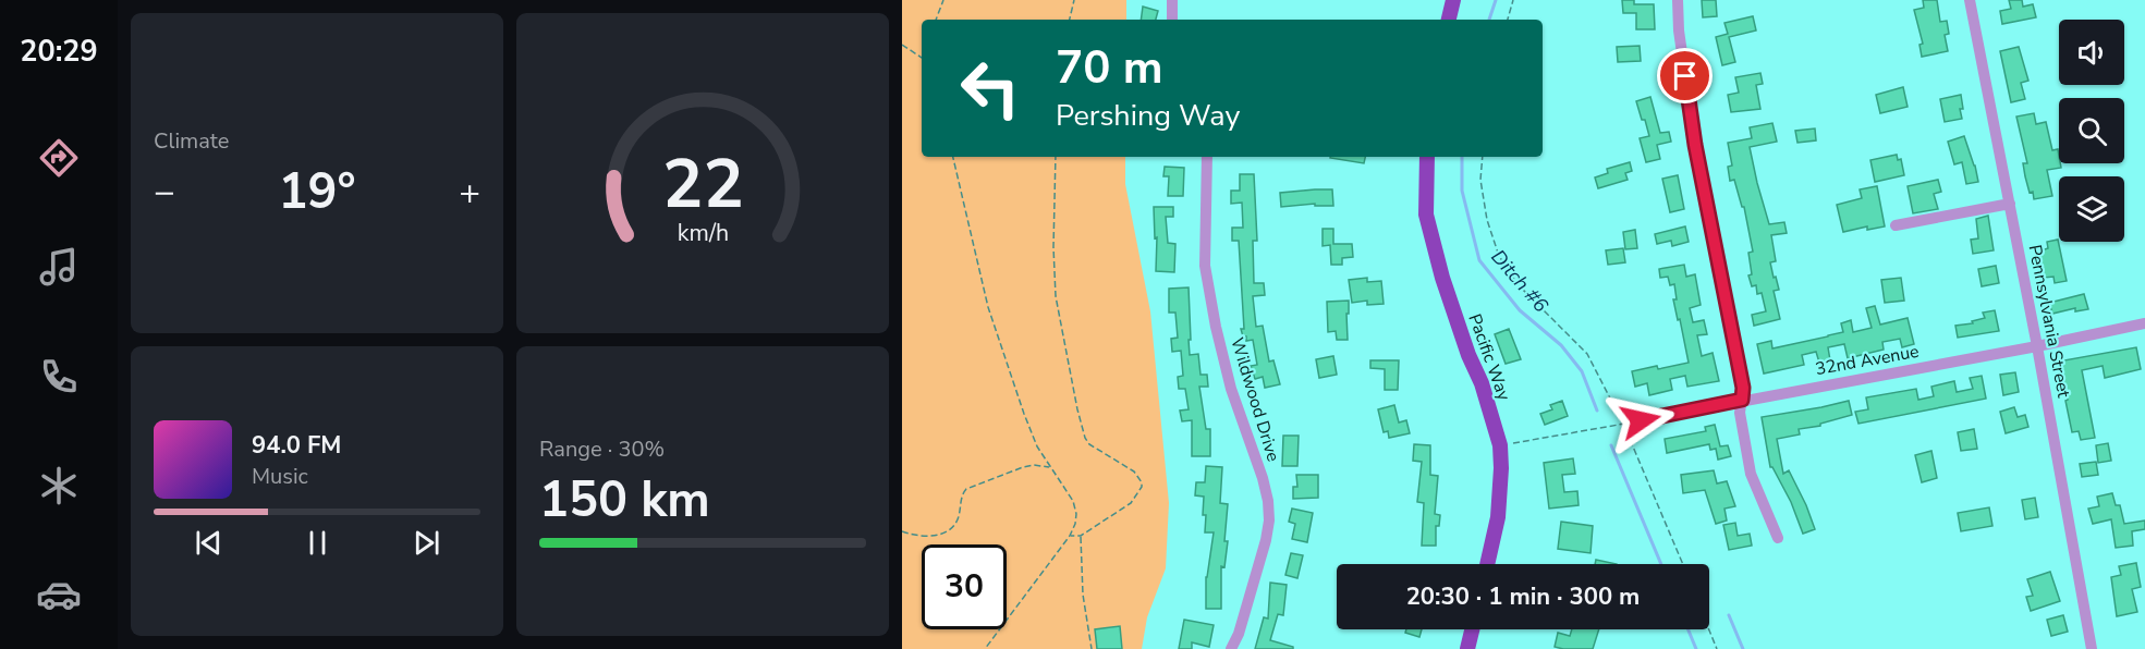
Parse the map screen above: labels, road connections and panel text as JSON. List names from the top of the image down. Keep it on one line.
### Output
{"streets":{"main road":["Pacific Way"],"street":["Pennsylvania Street","32nd Avenue","Wildwood Drive"]},"crossings":[["Pennsylvania Street","32nd Avenue"]],"water":["Ditch #6"],"page":{"tabs":"20:29","tile":["Climate",["Range · 30%","150 km"]],"turn":["70 m","Pershing Way"],"heat":["−","19°","+"],"song":["94.0 FM","Music"],"limit":"30","trip":"20:30 · 1 min · 300 m","gauge":["22","km/h"]}}
